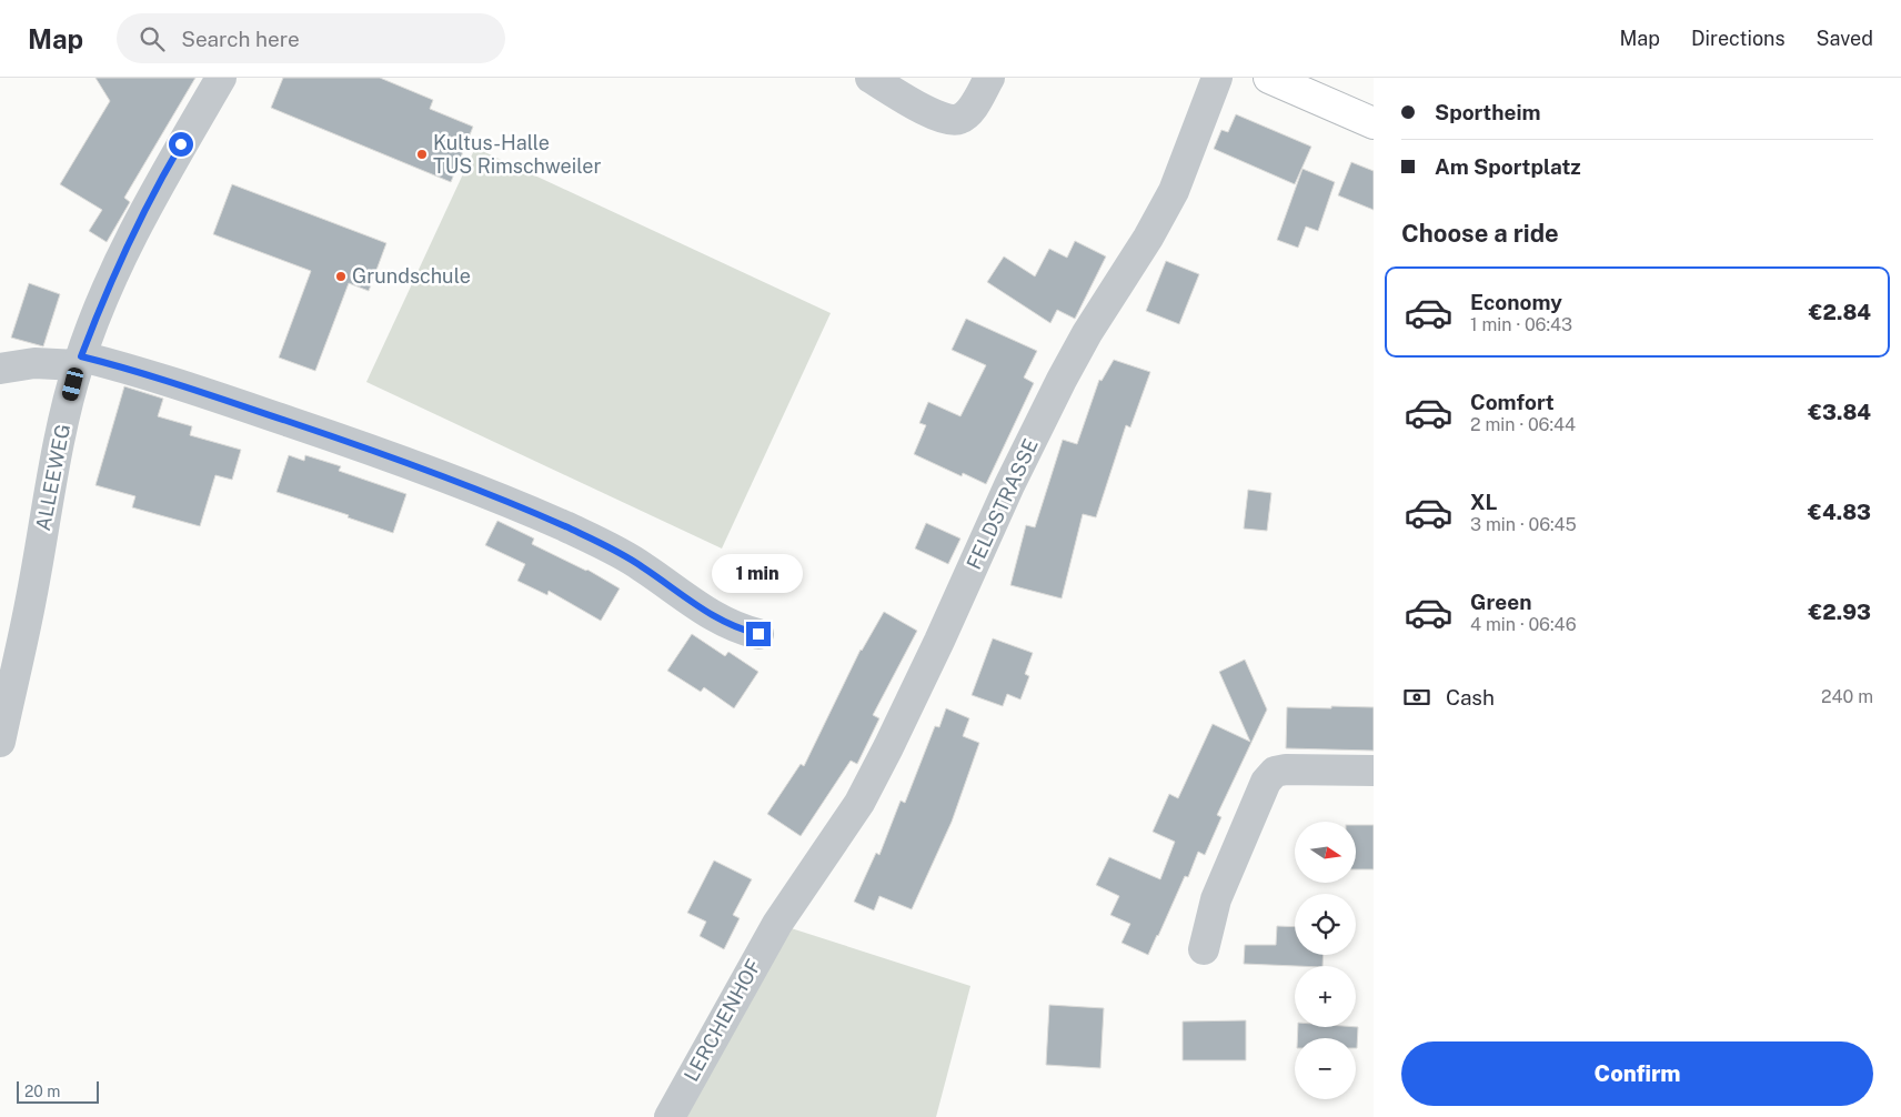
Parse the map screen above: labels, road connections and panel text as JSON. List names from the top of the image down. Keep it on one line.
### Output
{"streets":{"street":["ALLEEWEG","FELDSTRASSE","LERCHENHOF"]},"crossings":[["FELDSTRASSE","LERCHENHOF"]],"places":["Kultus-Halle TUS Rimschweiler","Grundschule"],"scale_bar":"20 m","north":"right","page":{"header":"Map","search":"Search here","nav":["Map","Directions","Saved"],"banner":["Sportheim","Am Sportplatz"],"heading":"Choose a ride","list":[{"name":"Economy","note":"1 min · 06:43","value":"€2.84"},{"name":"Comfort","note":"2 min · 06:44","value":"€3.84"},{"name":"XL","note":"3 min · 06:45","value":"€4.83"},{"name":"Green","note":"4 min · 06:46","value":"€2.93"}],"bubble":"1 min","pay":["Cash","240 m"],"map_buttons":["+","−"],"buttons":"Confirm","scale":"20 m"}}
